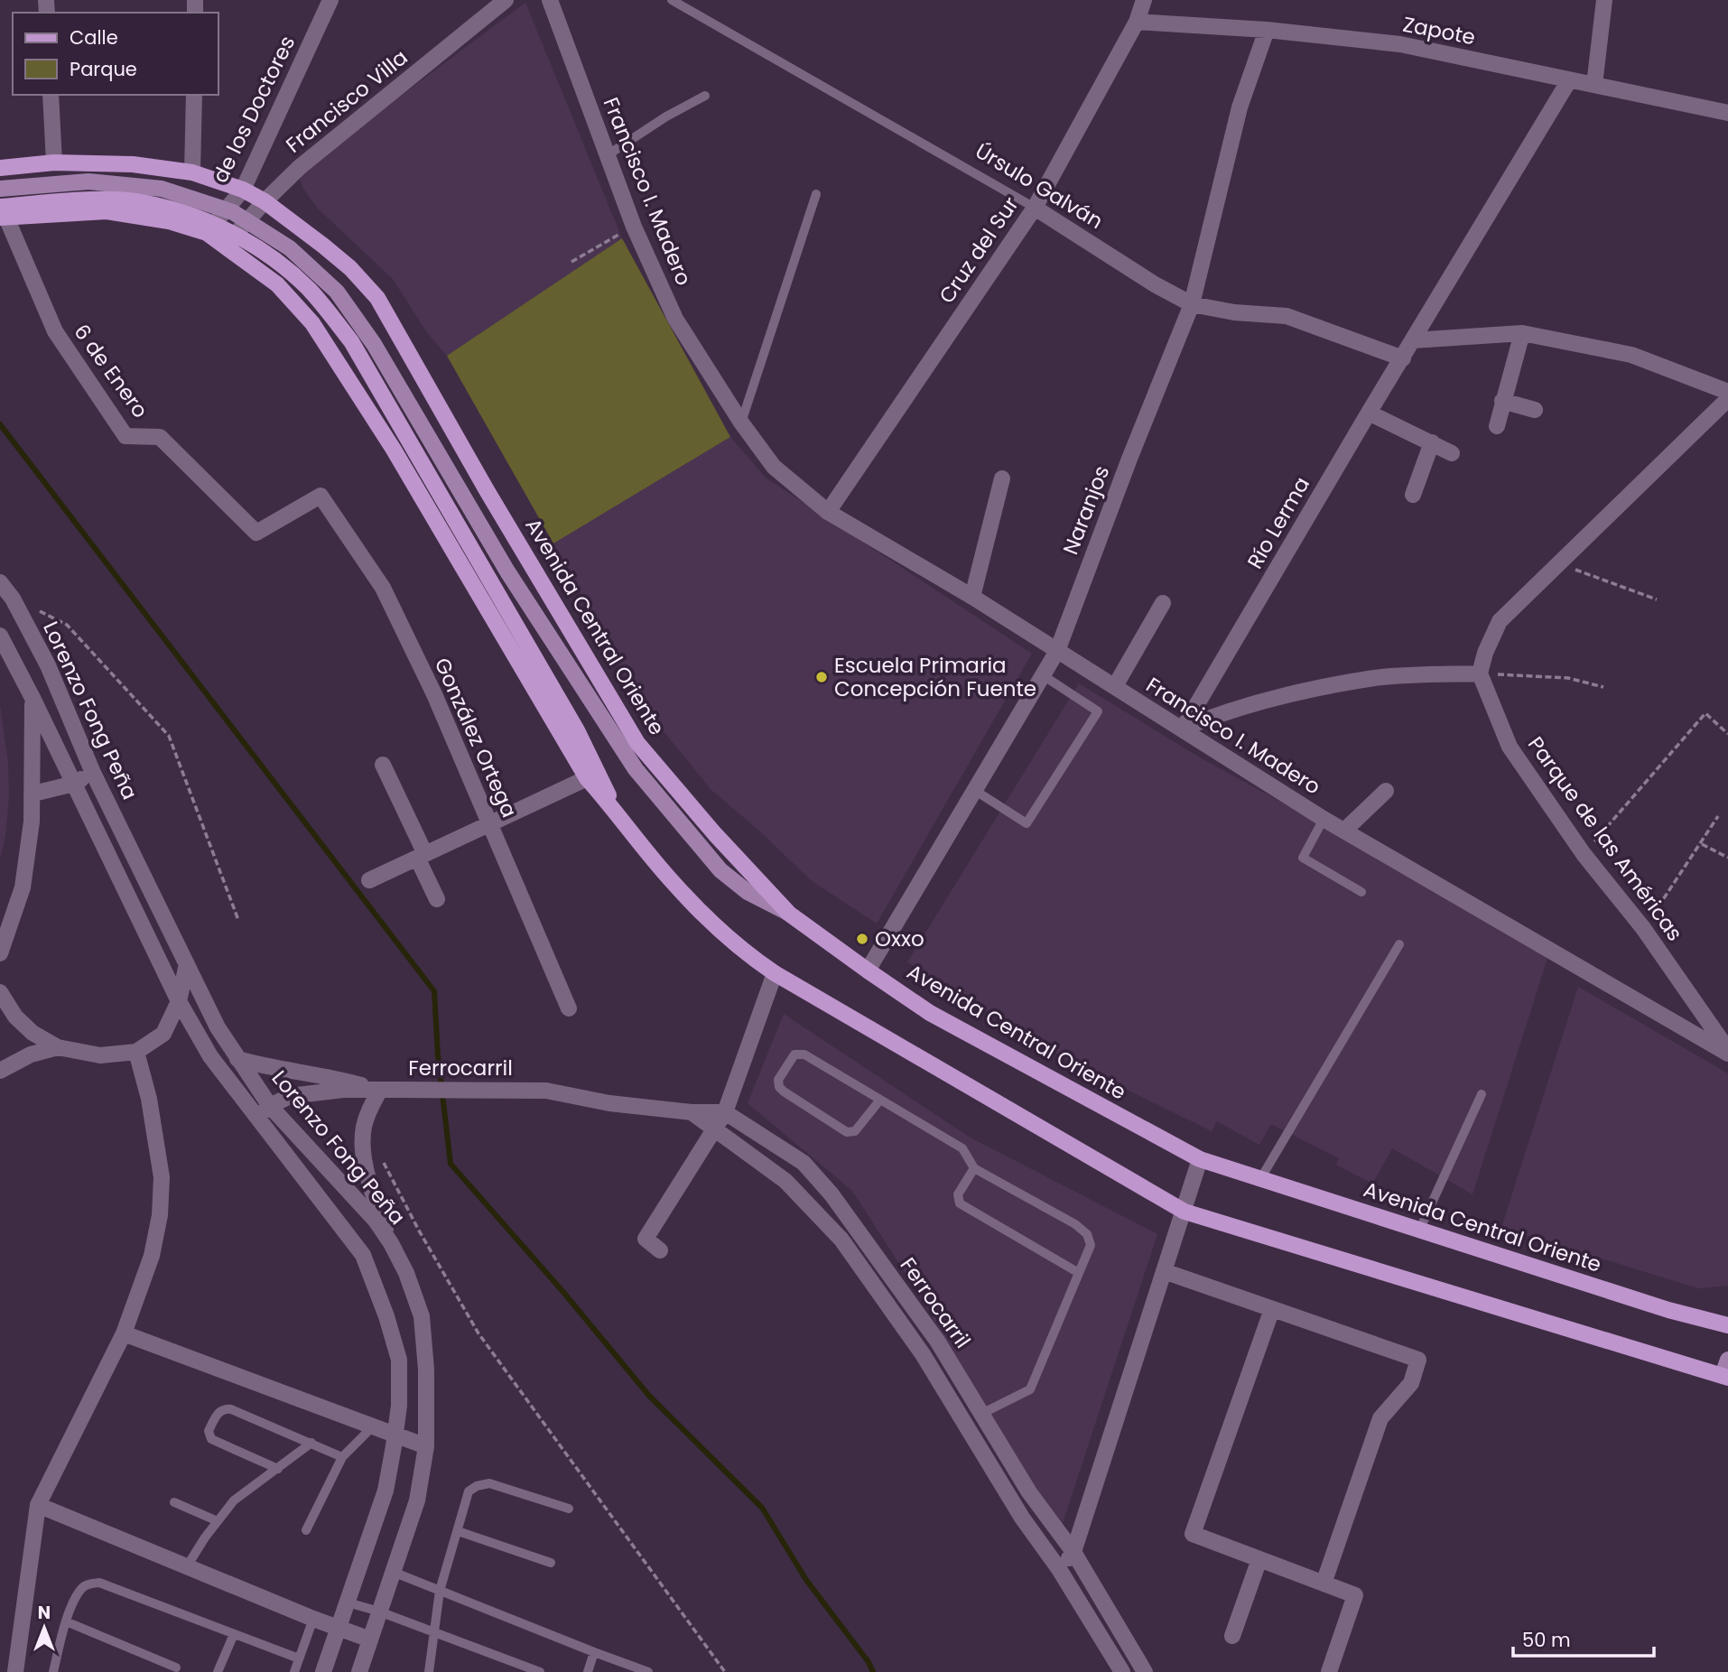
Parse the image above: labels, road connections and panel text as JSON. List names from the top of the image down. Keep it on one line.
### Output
{"streets":{"main road":["Avenida Central Oriente"],"street":["Zapote","Francisco Villa","de los Doctores","Úrsulo Galván","Francisco I. Madero","Cruz del Sur","6 de Enero","Naranjos","Río Lerma","Lorenzo Fong Peña","González Ortega","Parque de las Américas","Ferrocarril"]},"crossings":[["Zapote","Cruz del Sur"],["Zapote","Naranjos"],["Zapote","Río Lerma"],["Francisco Villa","Avenida Central Oriente"],["de los Doctores","Avenida Central Oriente"],["Úrsulo Galván","Cruz del Sur"],["Úrsulo Galván","Naranjos"],["Úrsulo Galván","Río Lerma"],["Francisco I. Madero","Cruz del Sur"],["Francisco I. Madero","Naranjos"],["Francisco I. Madero","Río Lerma"],["Francisco I. Madero","Parque de las Américas"],["6 de Enero","González Ortega"],["Naranjos","Avenida Central Oriente"],["Lorenzo Fong Peña","Ferrocarril"]],"places":["Escuela Primaria Concepción Fuente","Oxxo"],"legend":["Calle","Parque"],"scale_bar":"50 m","north":"top"}
